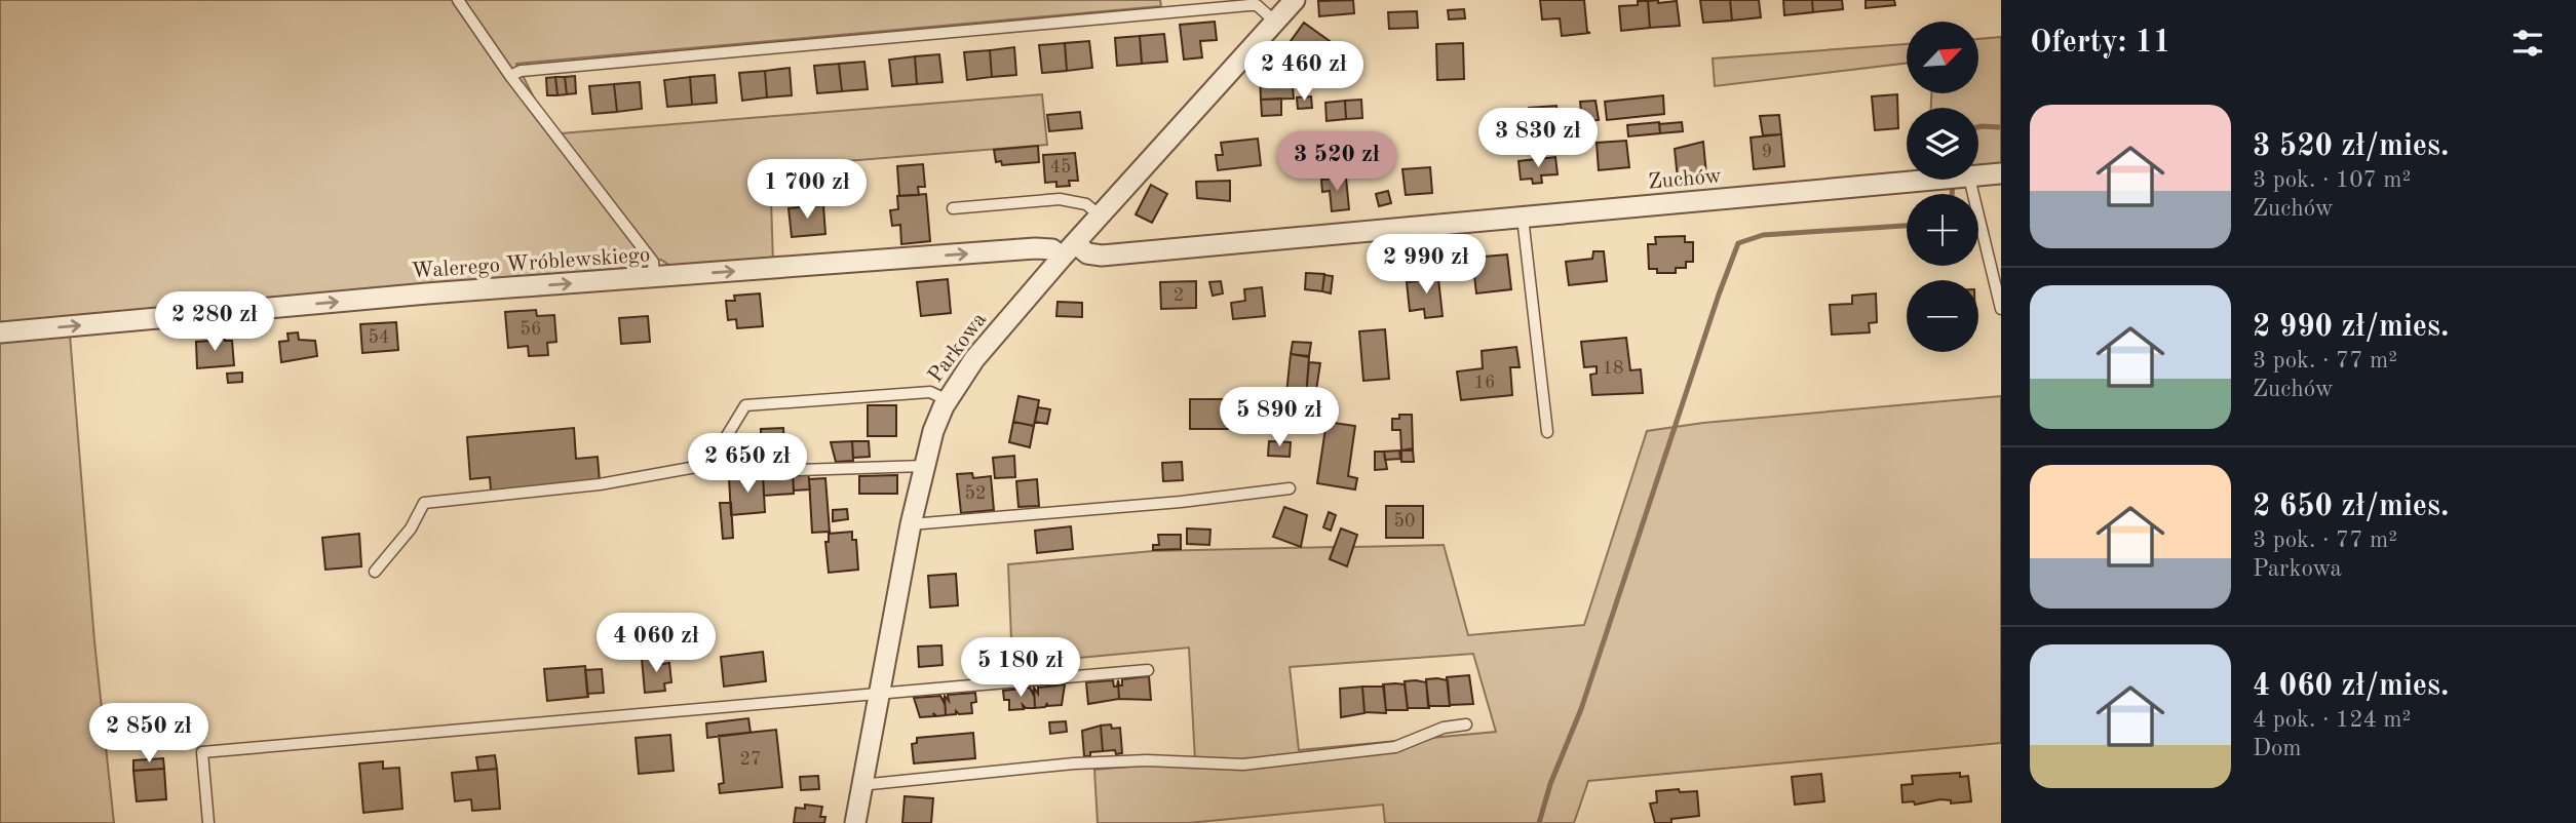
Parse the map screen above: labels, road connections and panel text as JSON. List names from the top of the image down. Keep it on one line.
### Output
{"streets":{"street":["Zuchów","Walerego Wróblewskiego","Parkowa"]},"crossings":[["Zuchów","Walerego Wróblewskiego"],["Zuchów","Parkowa"],["Walerego Wróblewskiego","Parkowa"]],"one_way":["Walerego Wróblewskiego"],"house_numbers":["9","45","2","56","54","18","16","52","50","27"],"north":"top right","page":{"heading":"Oferty: 11","map_buttons":["+","−"],"price":["2 460 zł","3 830 zł","3 520 zł","1 700 zł","2 990 zł","2 280 zł","5 890 zł","2 650 zł","4 060 zł","5 180 zł","2 850 zł"],"list":[{"name":"3 520 zł/mies.","note":"3 pok. · 107 m² · Zuchów"},{"name":"2 990 zł/mies.","note":"3 pok. · 77 m² · Zuchów"},{"name":"2 650 zł/mies.","note":"3 pok. · 77 m² · Parkowa"},{"name":"4 060 zł/mies.","note":"4 pok. · 124 m² · Dom"}]}}
